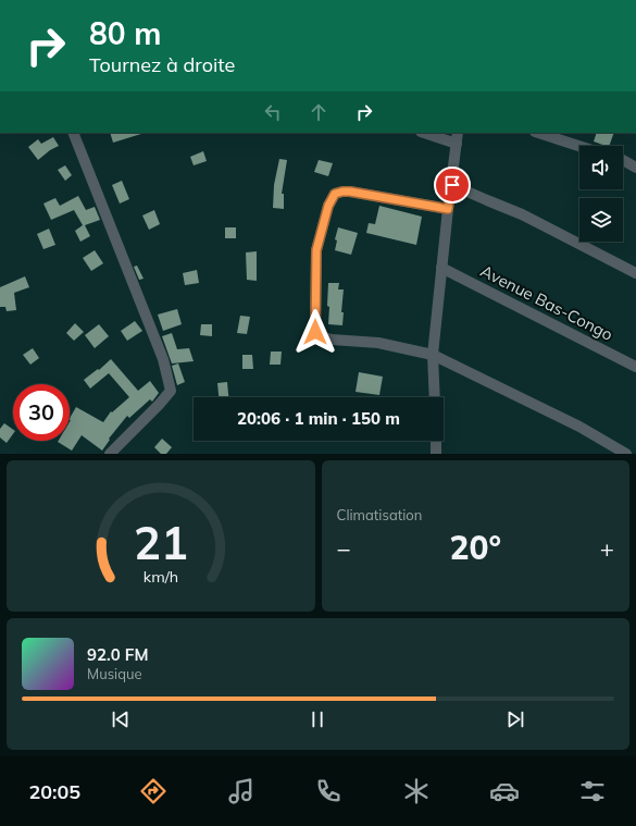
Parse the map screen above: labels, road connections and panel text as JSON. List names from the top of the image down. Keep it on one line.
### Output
{"streets":{"street":["Avenue Bas-Congo"]},"page":{"turn":["80 m","Tournez à droite"],"limit":"30","trip":"20:06 · 1 min · 150 m","tile":"Climatisation","heat":["−","20°","+"],"song":["92.0 FM","Musique"],"tabs":"20:05","gauge":["21","km/h"]}}
